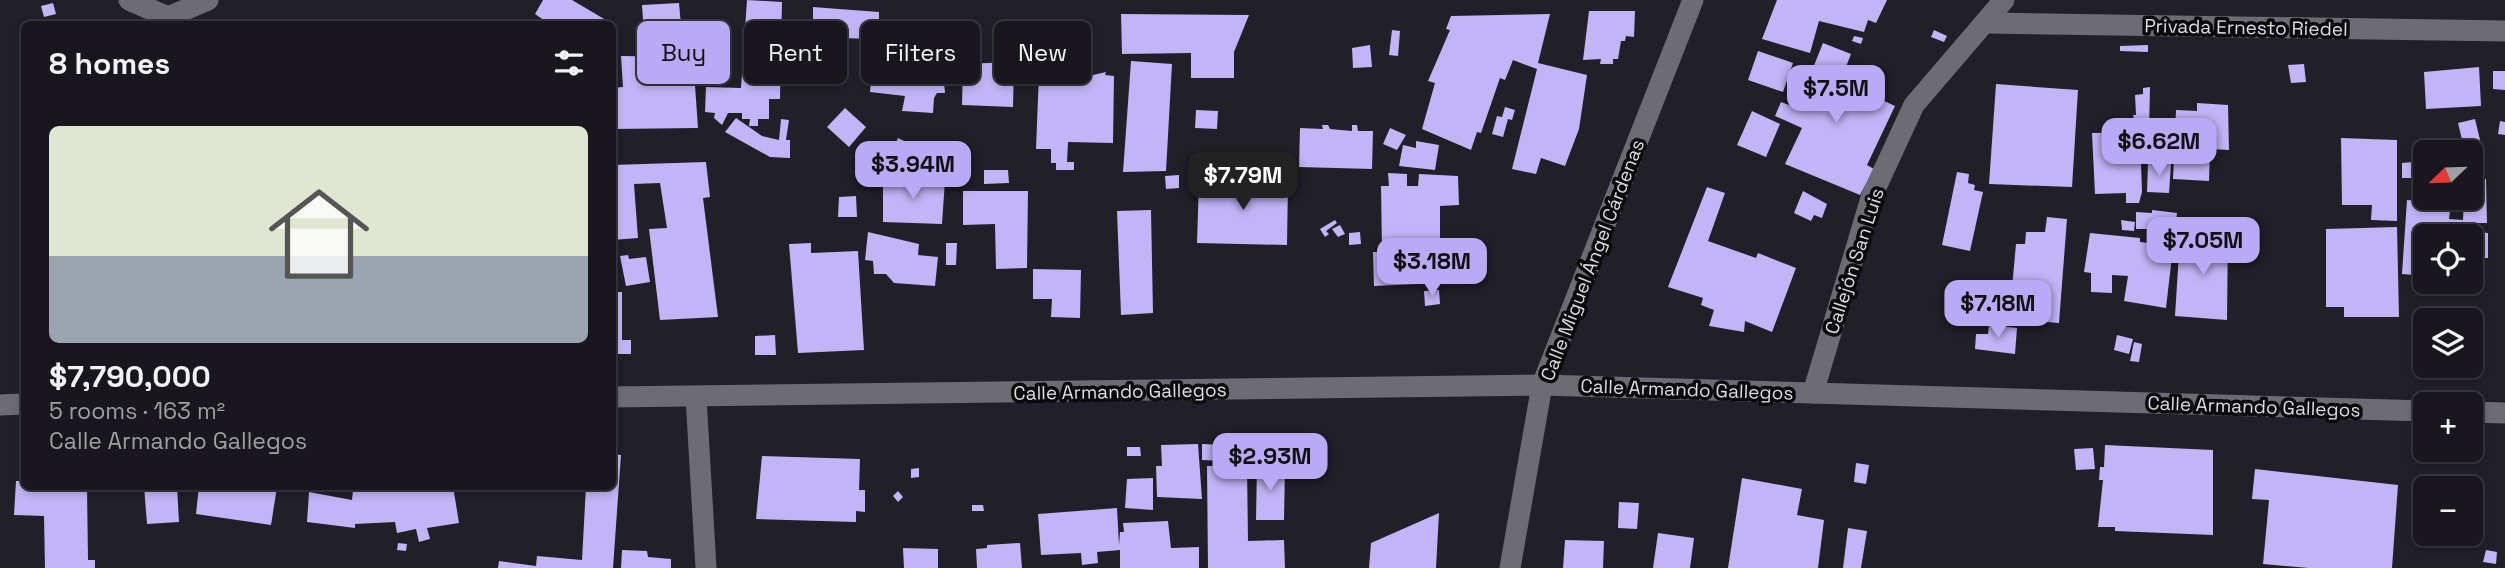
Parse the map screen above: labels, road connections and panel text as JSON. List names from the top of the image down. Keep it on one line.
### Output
{"streets":{"street":["Privada Ernesto Riedel","Calle Miguel Ángel Cárdenas","Callejón San Luis","Calle Armando Gallegos"]},"crossings":[["Privada Ernesto Riedel","Callejón San Luis"],["Calle Miguel Ángel Cárdenas","Calle Armando Gallegos"],["Callejón San Luis","Calle Armando Gallegos"]],"north":"bottom left","page":{"chip":["Buy","Rent","Filters","New"],"heading":"8 homes","price":["$7.5M","$6.62M","$3.94M","$7.79M","$7.05M","$3.18M","$7.18M","$2.93M"],"list":[{"name":"$7,790,000","note":"5 rooms · 163 m² · Calle Armando Gallegos"}],"map_buttons":["+","−"]}}
